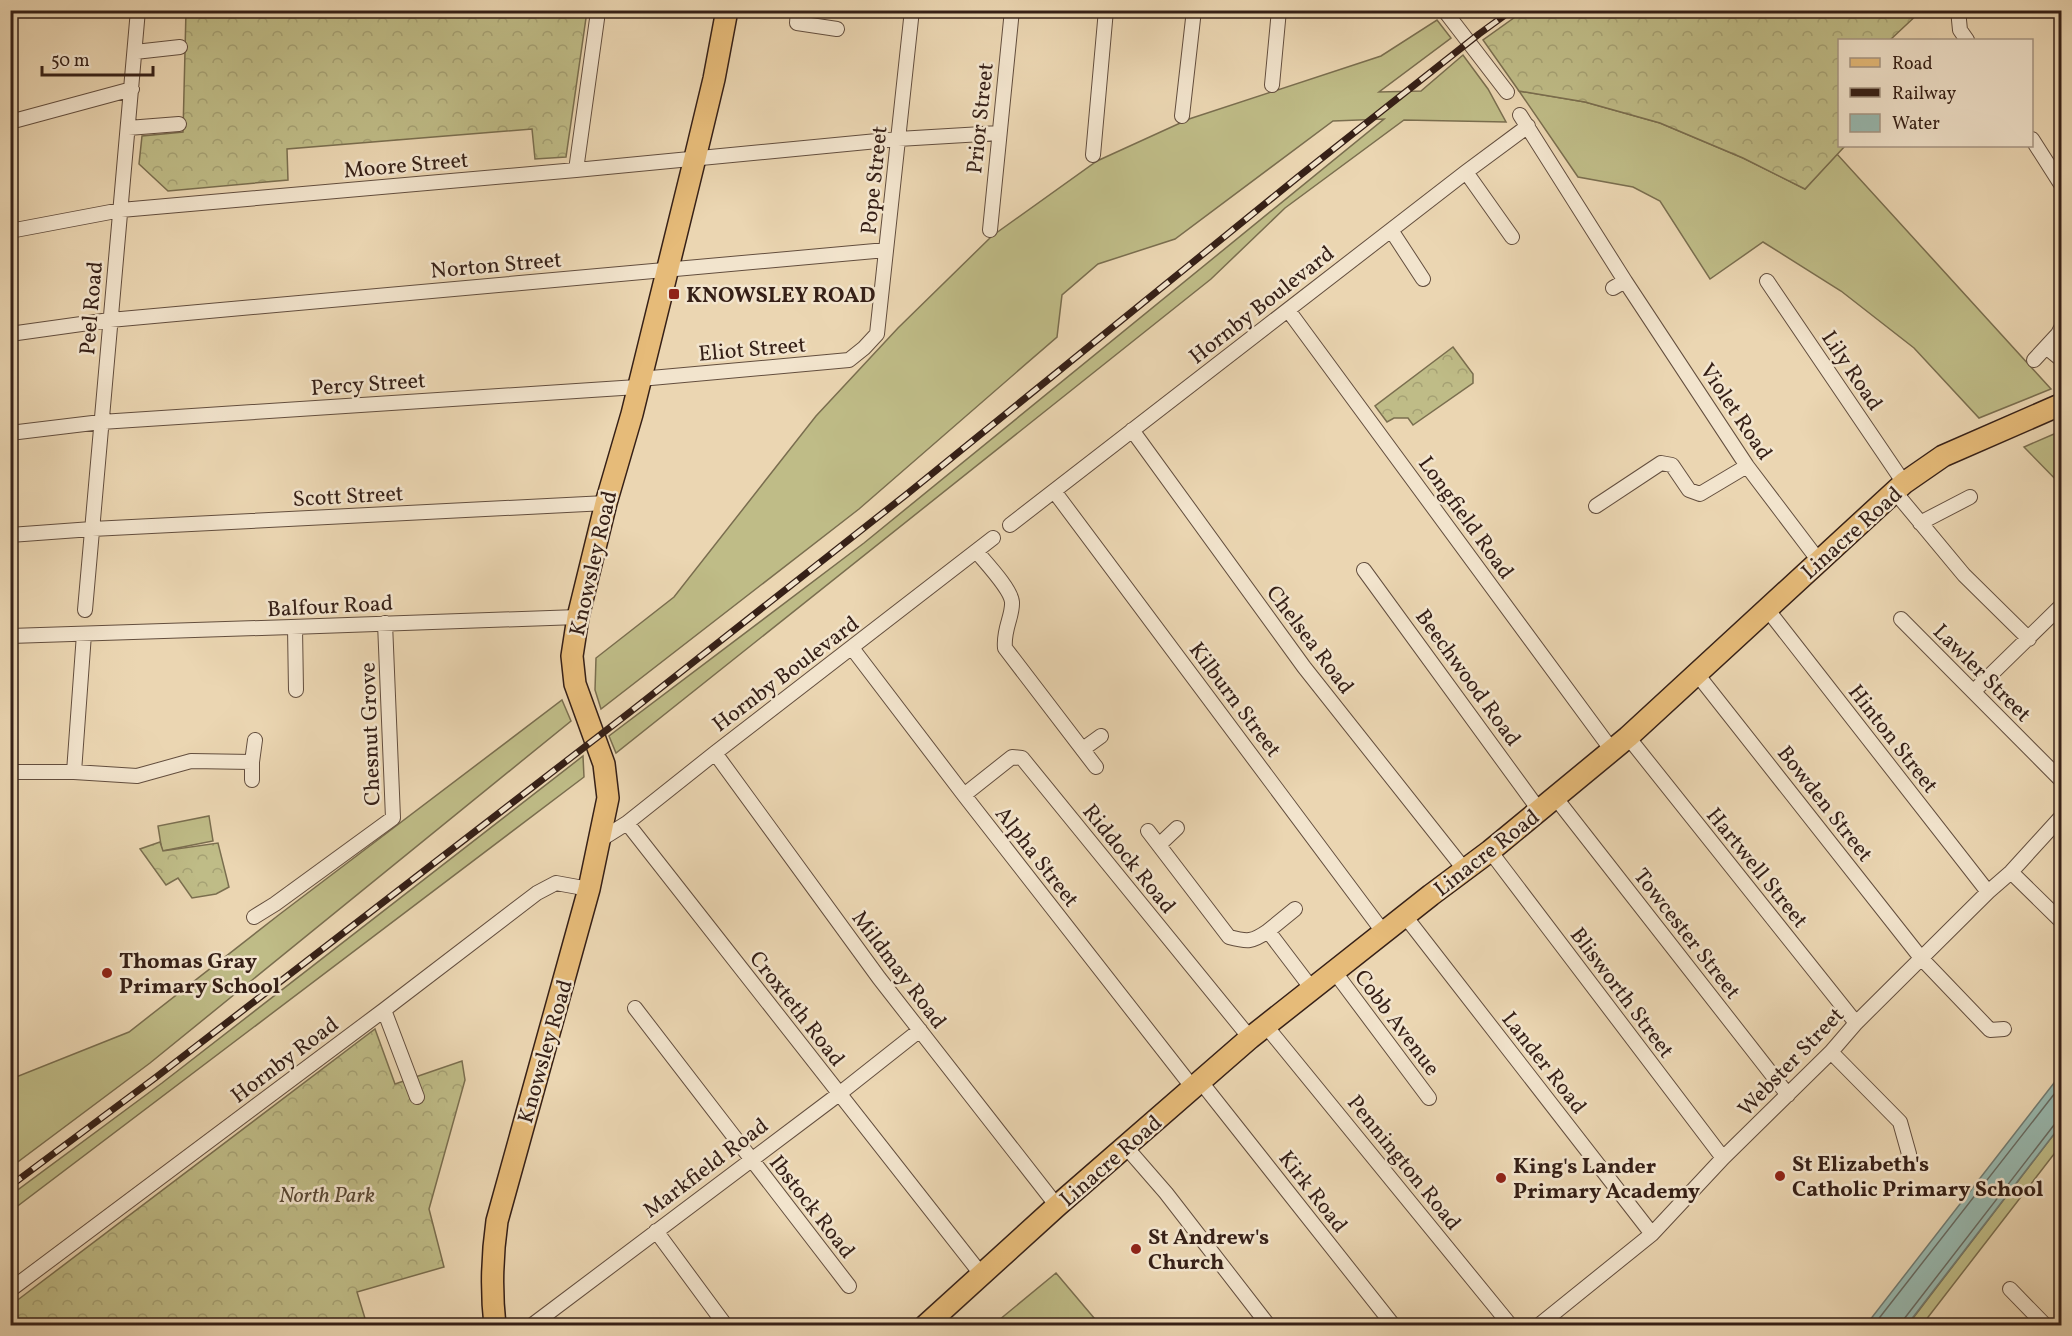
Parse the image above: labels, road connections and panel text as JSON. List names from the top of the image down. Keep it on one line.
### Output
{"streets":{"main road":["Linacre Road","Knowsley Road"],"street":["Prior Street","Moore Street","Pope Street","Norton Street","Hornby Boulevard","Peel Road","Eliot Street","Lily Road","Percy Street","Violet Road","Scott Street","Longfield Road","Balfour Road","Chelsea Road","Lawler Street","Beechwood Road","Kilburn Street","Chesnut Grove","Hinton Street","Bowden Street","Alpha Street","Riddock Road","Hartwell Street","Towcester Street","Mildmay Road","Blisworth Street","Croxteth Road","Cobb Avenue","Hornby Road","Webster Street","Lander Road","Pennington Road","Markfield Road","Kirk Road","Ibstock Road"]},"crossings":[["Prior Street","Moore Street"],["Moore Street","Pope Street"],["Moore Street","Peel Road"],["Moore Street","Knowsley Road"],["Pope Street","Norton Street"],["Pope Street","Eliot Street"],["Norton Street","Peel Road"],["Norton Street","Knowsley Road"],["Hornby Boulevard","Violet Road"],["Hornby Boulevard","Longfield Road"],["Hornby Boulevard","Knowsley Road"],["Hornby Boulevard","Chelsea Road"],["Hornby Boulevard","Kilburn Street"],["Hornby Boulevard","Alpha Street"],["Hornby Boulevard","Mildmay Road"],["Hornby Boulevard","Croxteth Road"],["Peel Road","Percy Street"],["Peel Road","Scott Street"],["Eliot Street","Percy Street"],["Eliot Street","Knowsley Road"],["Lily Road","Linacre Road"],["Percy Street","Knowsley Road"],["Violet Road","Linacre Road"],["Scott Street","Knowsley Road"],["Longfield Road","Linacre Road"],["Longfield Road","Hartwell Street"],["Linacre Road","Chelsea Road"],["Linacre Road","Beechwood Road"],["Linacre Road","Kilburn Street"],["Linacre Road","Hinton Street"],["Linacre Road","Bowden Street"],["Linacre Road","Alpha Street"],["Linacre Road","Riddock Road"],["Linacre Road","Hartwell Street"],["Linacre Road","Towcester Street"],["Linacre Road","Mildmay Road"],["Linacre Road","Blisworth Street"],["Linacre Road","Croxteth Road"],["Linacre Road","Cobb Avenue"],["Linacre Road","Lander Road"],["Linacre Road","Pennington Road"],["Linacre Road","Kirk Road"],["Knowsley Road","Balfour Road"],["Knowsley Road","Hornby Road"],["Balfour Road","Chesnut Grove"],["Beechwood Road","Towcester Street"],["Hinton Street","Webster Street"],["Bowden Street","Webster Street"],["Alpha Street","Riddock Road"],["Alpha Street","Kirk Road"],["Riddock Road","Pennington Road"],["Hartwell Street","Webster Street"],["Towcester Street","Webster Street"],["Mildmay Road","Markfield Road"],["Blisworth Street","Webster Street"],["Croxteth Road","Markfield Road"],["Webster Street","Lander Road"],["Markfield Road","Ibstock Road"]],"parks":["North Park"],"places":{"transit":["KNOWSLEY ROAD"],"other":["Thomas Gray Primary School","St Elizabeth's Catholic Primary School","King's Lander Primary Academy","St Andrew's Church"]},"legend":["Road","Railway","Water"],"scale_bar":"50 m"}
